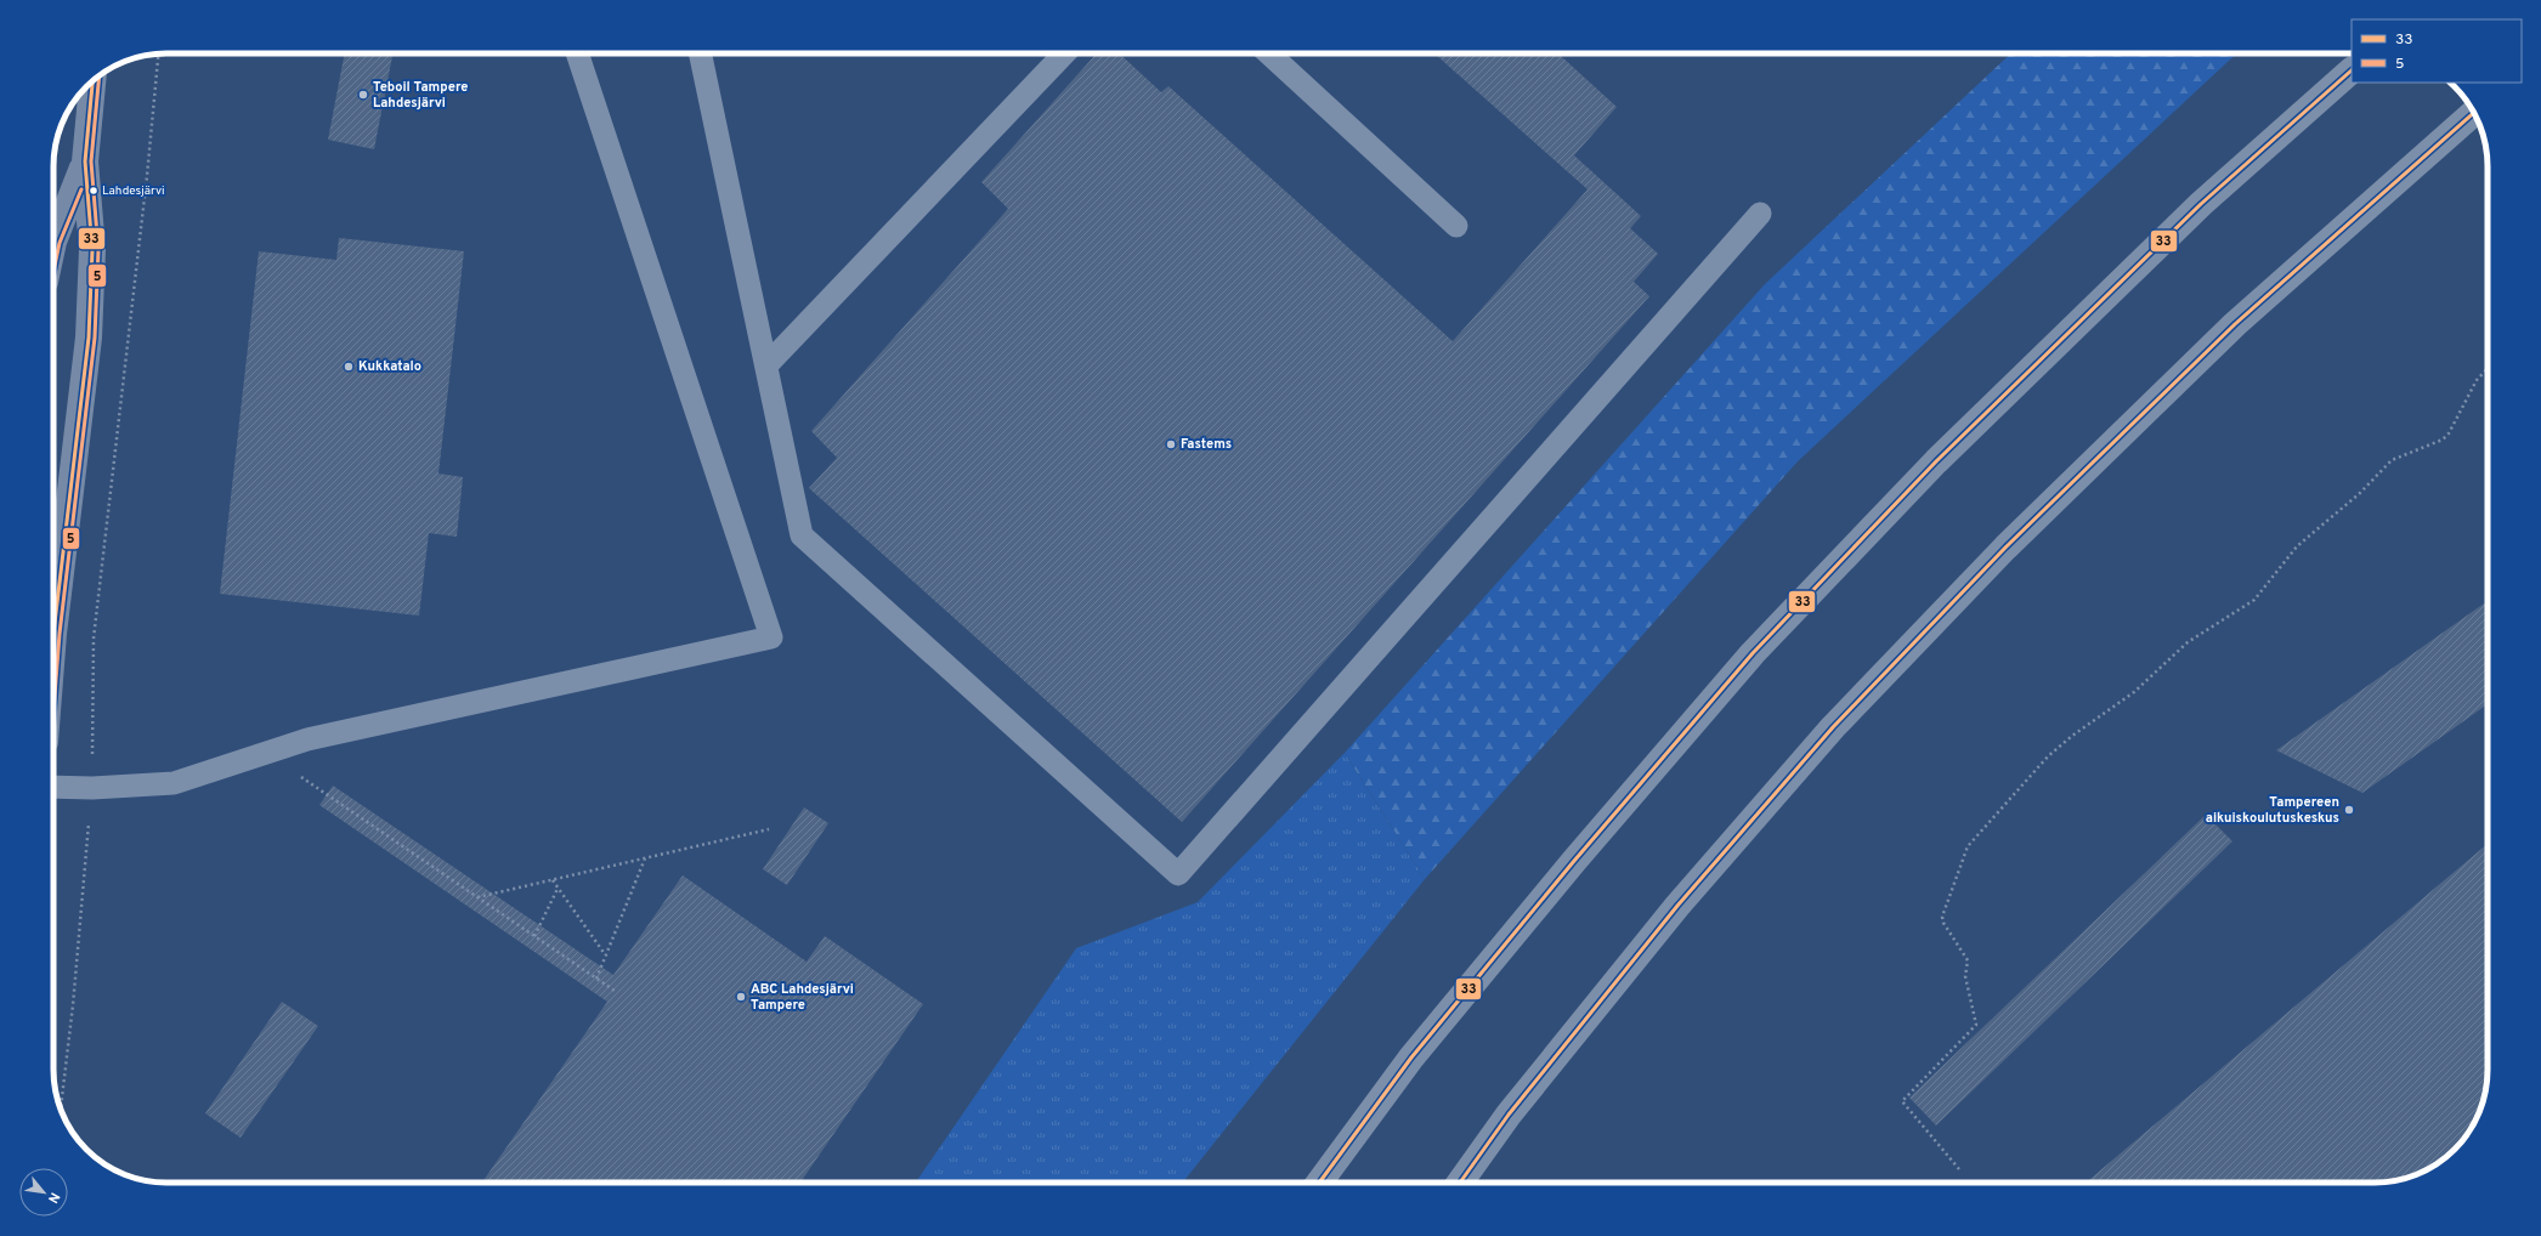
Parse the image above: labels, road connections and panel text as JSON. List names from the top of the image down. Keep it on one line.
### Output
{"places":["Teboil Tampere Lahdesjärvi","Lahdesjärvi","Kukkatalo","Fastems","Tampereen aikuiskoulutuskeskus","ABC Lahdesjärvi Tampere"],"lines":["transit line 33","transit line 5"],"legend":["33","5"],"north":"bottom right"}
